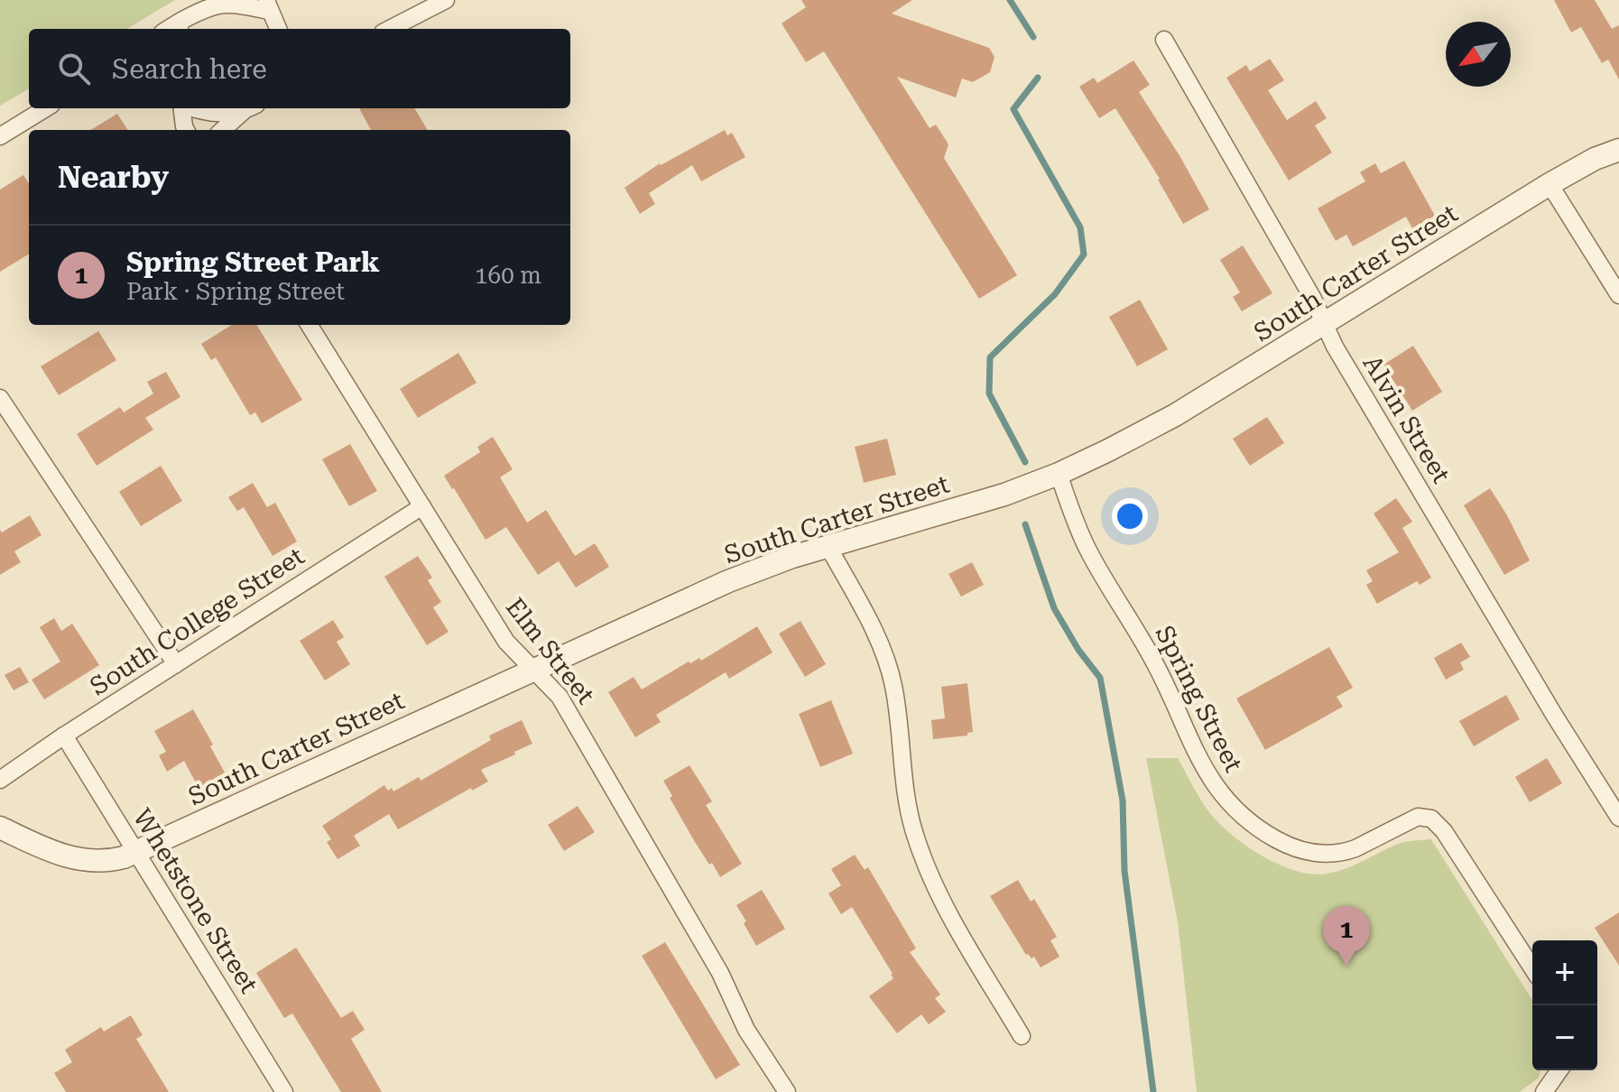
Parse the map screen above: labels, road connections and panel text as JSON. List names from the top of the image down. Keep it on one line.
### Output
{"streets":{"street":["South Carter Street","Alvin Street","South College Street","Elm Street","Spring Street","Whetstone Street"]},"crossings":[["South Carter Street","Alvin Street"],["South Carter Street","Elm Street"],["South Carter Street","Spring Street"],["South Carter Street","Whetstone Street"],["South College Street","Elm Street"],["South College Street","Whetstone Street"]],"north":"bottom left","page":{"search":"Search here","heading":"Nearby","list":[{"mark":"1","name":"Spring Street Park","note":"Park · Spring Street","value":"160 m"}],"pins":"1","map_buttons":["+","−"]}}
